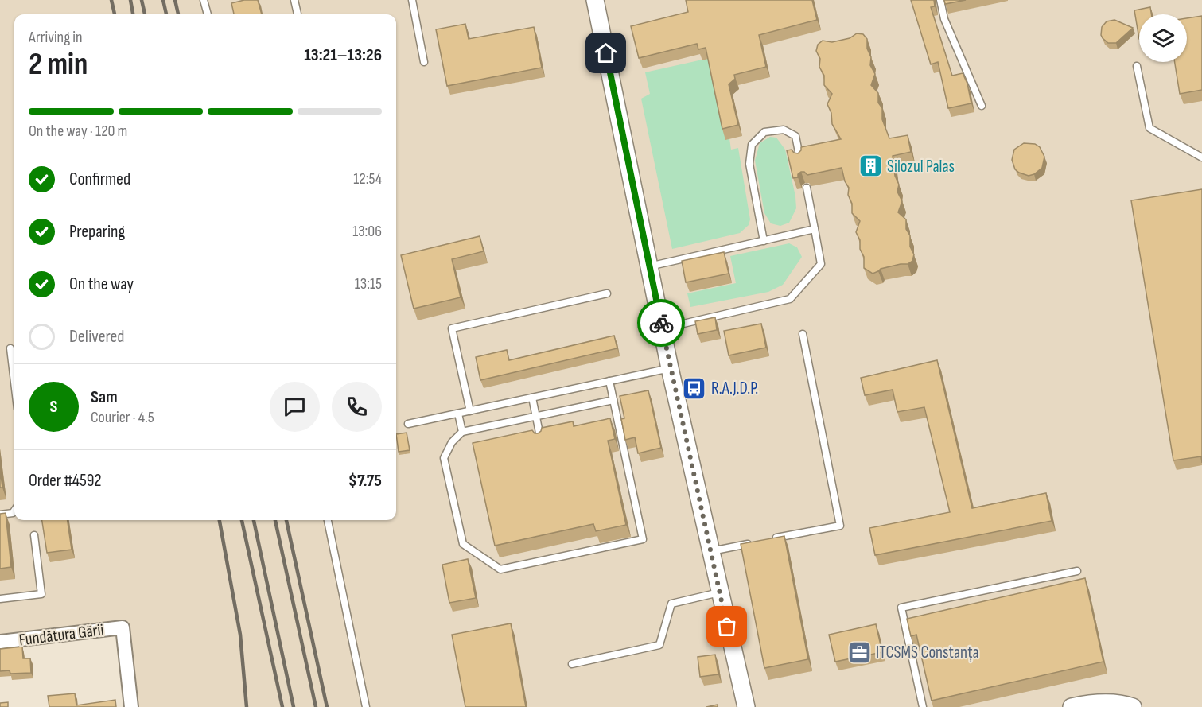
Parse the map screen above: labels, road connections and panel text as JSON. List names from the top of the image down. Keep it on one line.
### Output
{"streets":{"street":["Fundătura Gării"]},"places":{"building":["Silozul Palas"],"bus stop":["R.A.J.D.P."],"office":["ITCSMS Constanța"]},"page":{"heading":["2 min","Arriving in","13:21–13:26"],"panel":["Sam","Courier · 4.5","Order #4592","$7.75"],"bar":"On the way · 120 m","list":[["Confirmed","12:54"],["Preparing","13:06"],["On the way","13:15"],"Delivered"],"round":"S"}}
